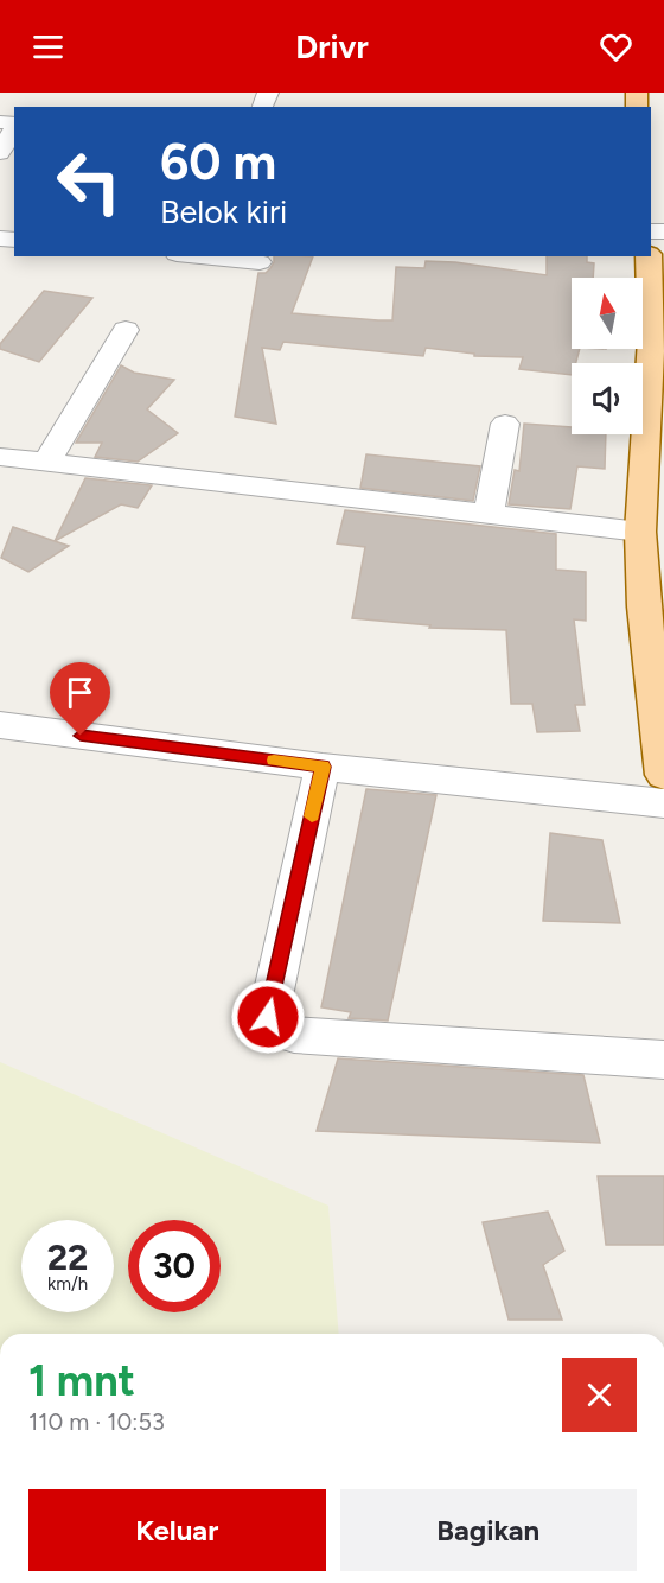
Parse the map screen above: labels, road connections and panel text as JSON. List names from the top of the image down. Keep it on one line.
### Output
{"north":"top","page":{"header":"Drivr","turn":["60 m","Belok kiri"],"speed":"22 km/h","limit":"30","heading":["1 mnt","110 m · 10:53"],"buttons":["Keluar","Bagikan"]}}
